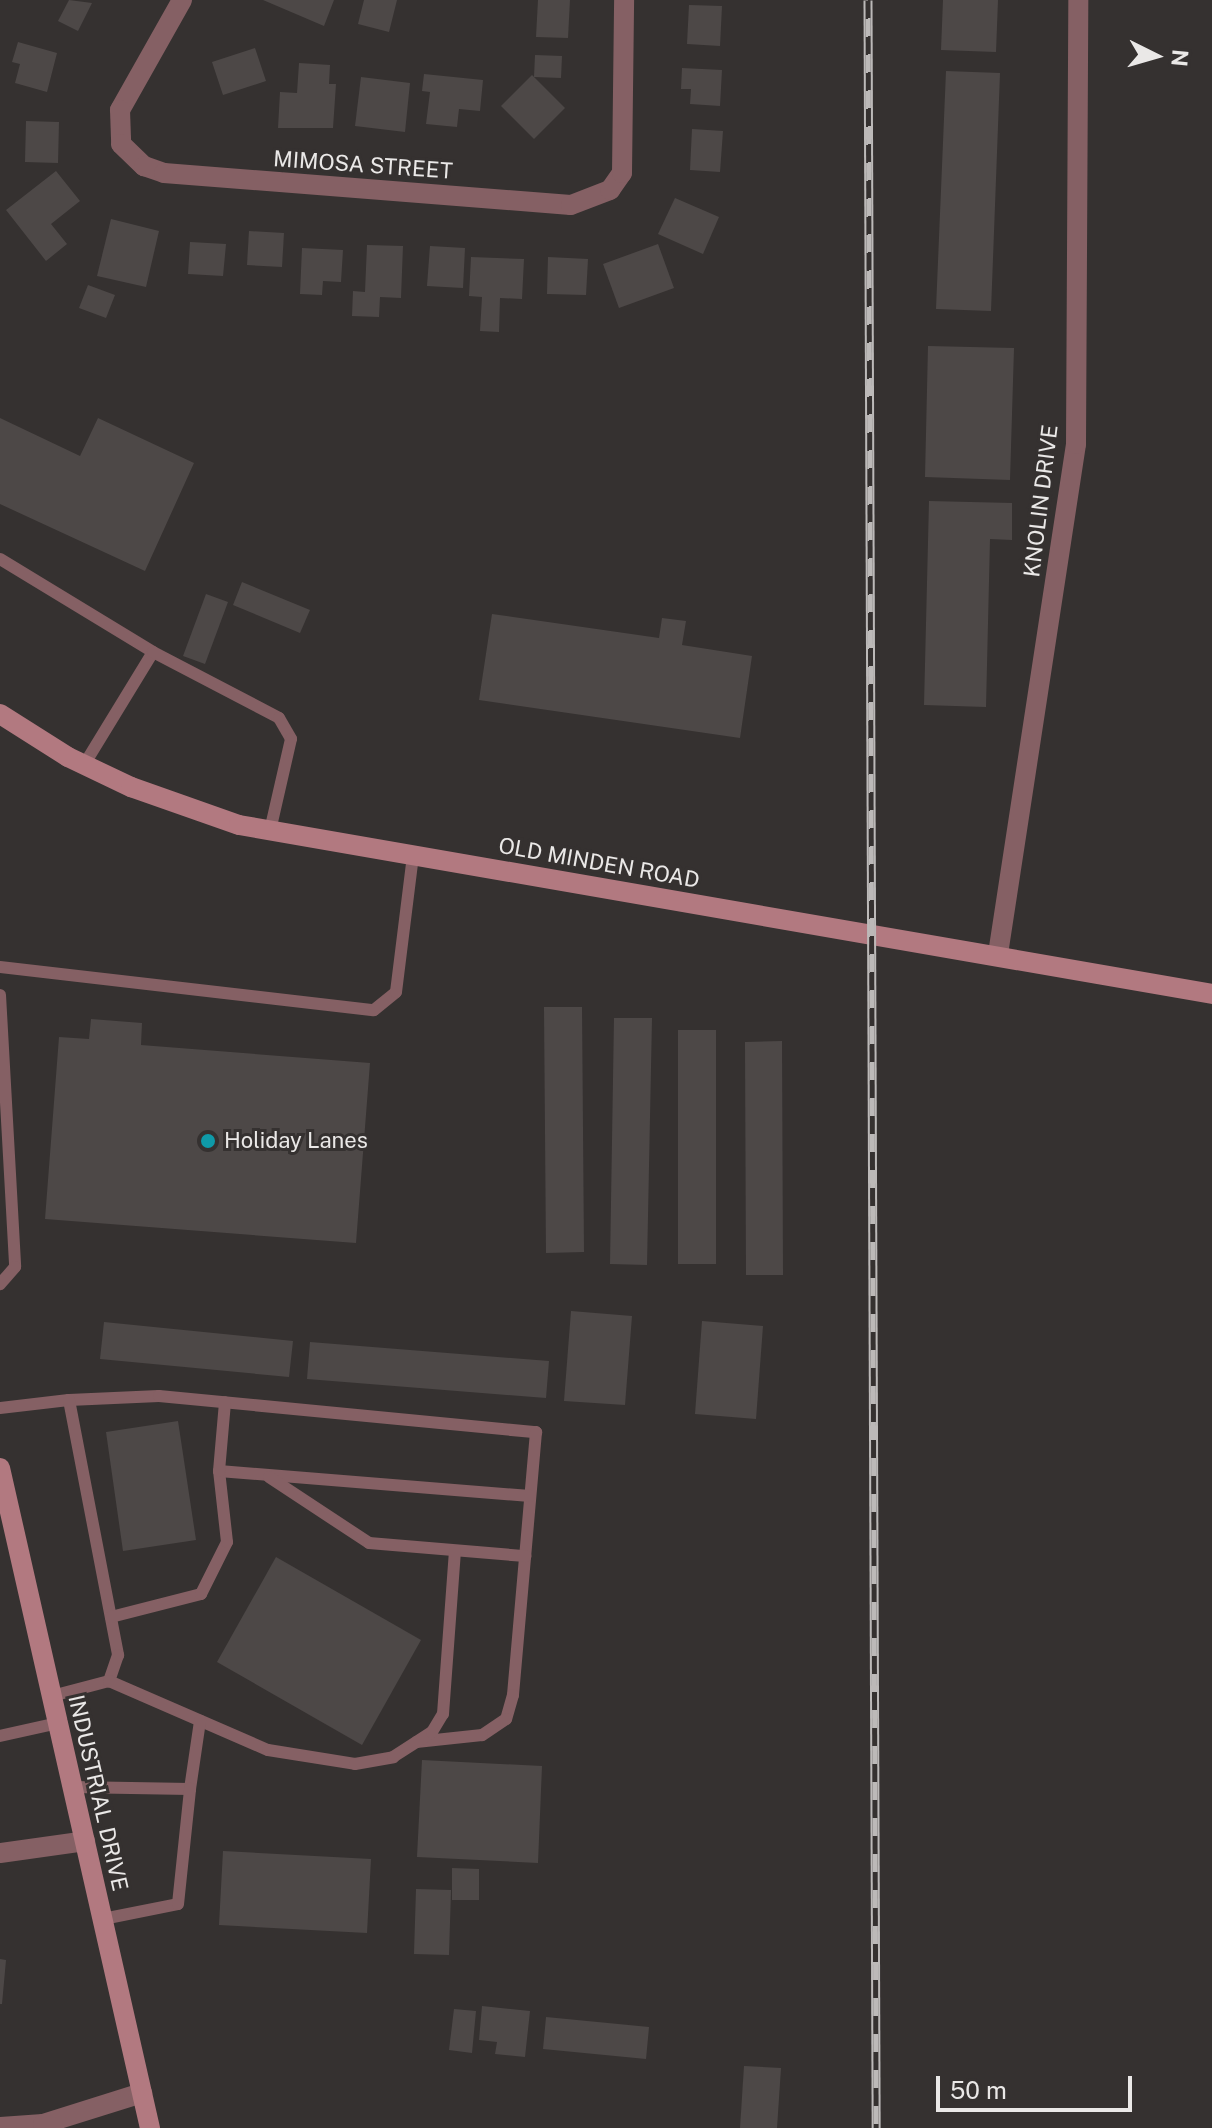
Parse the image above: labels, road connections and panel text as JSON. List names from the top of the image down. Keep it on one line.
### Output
{"streets":{"main road":["OLD MINDEN ROAD","INDUSTRIAL DRIVE"],"street":["MIMOSA STREET","KNOLIN DRIVE"]},"crossings":[["KNOLIN DRIVE","OLD MINDEN ROAD"]],"places":["Holiday Lanes"],"scale_bar":"50 m","north":"right"}
